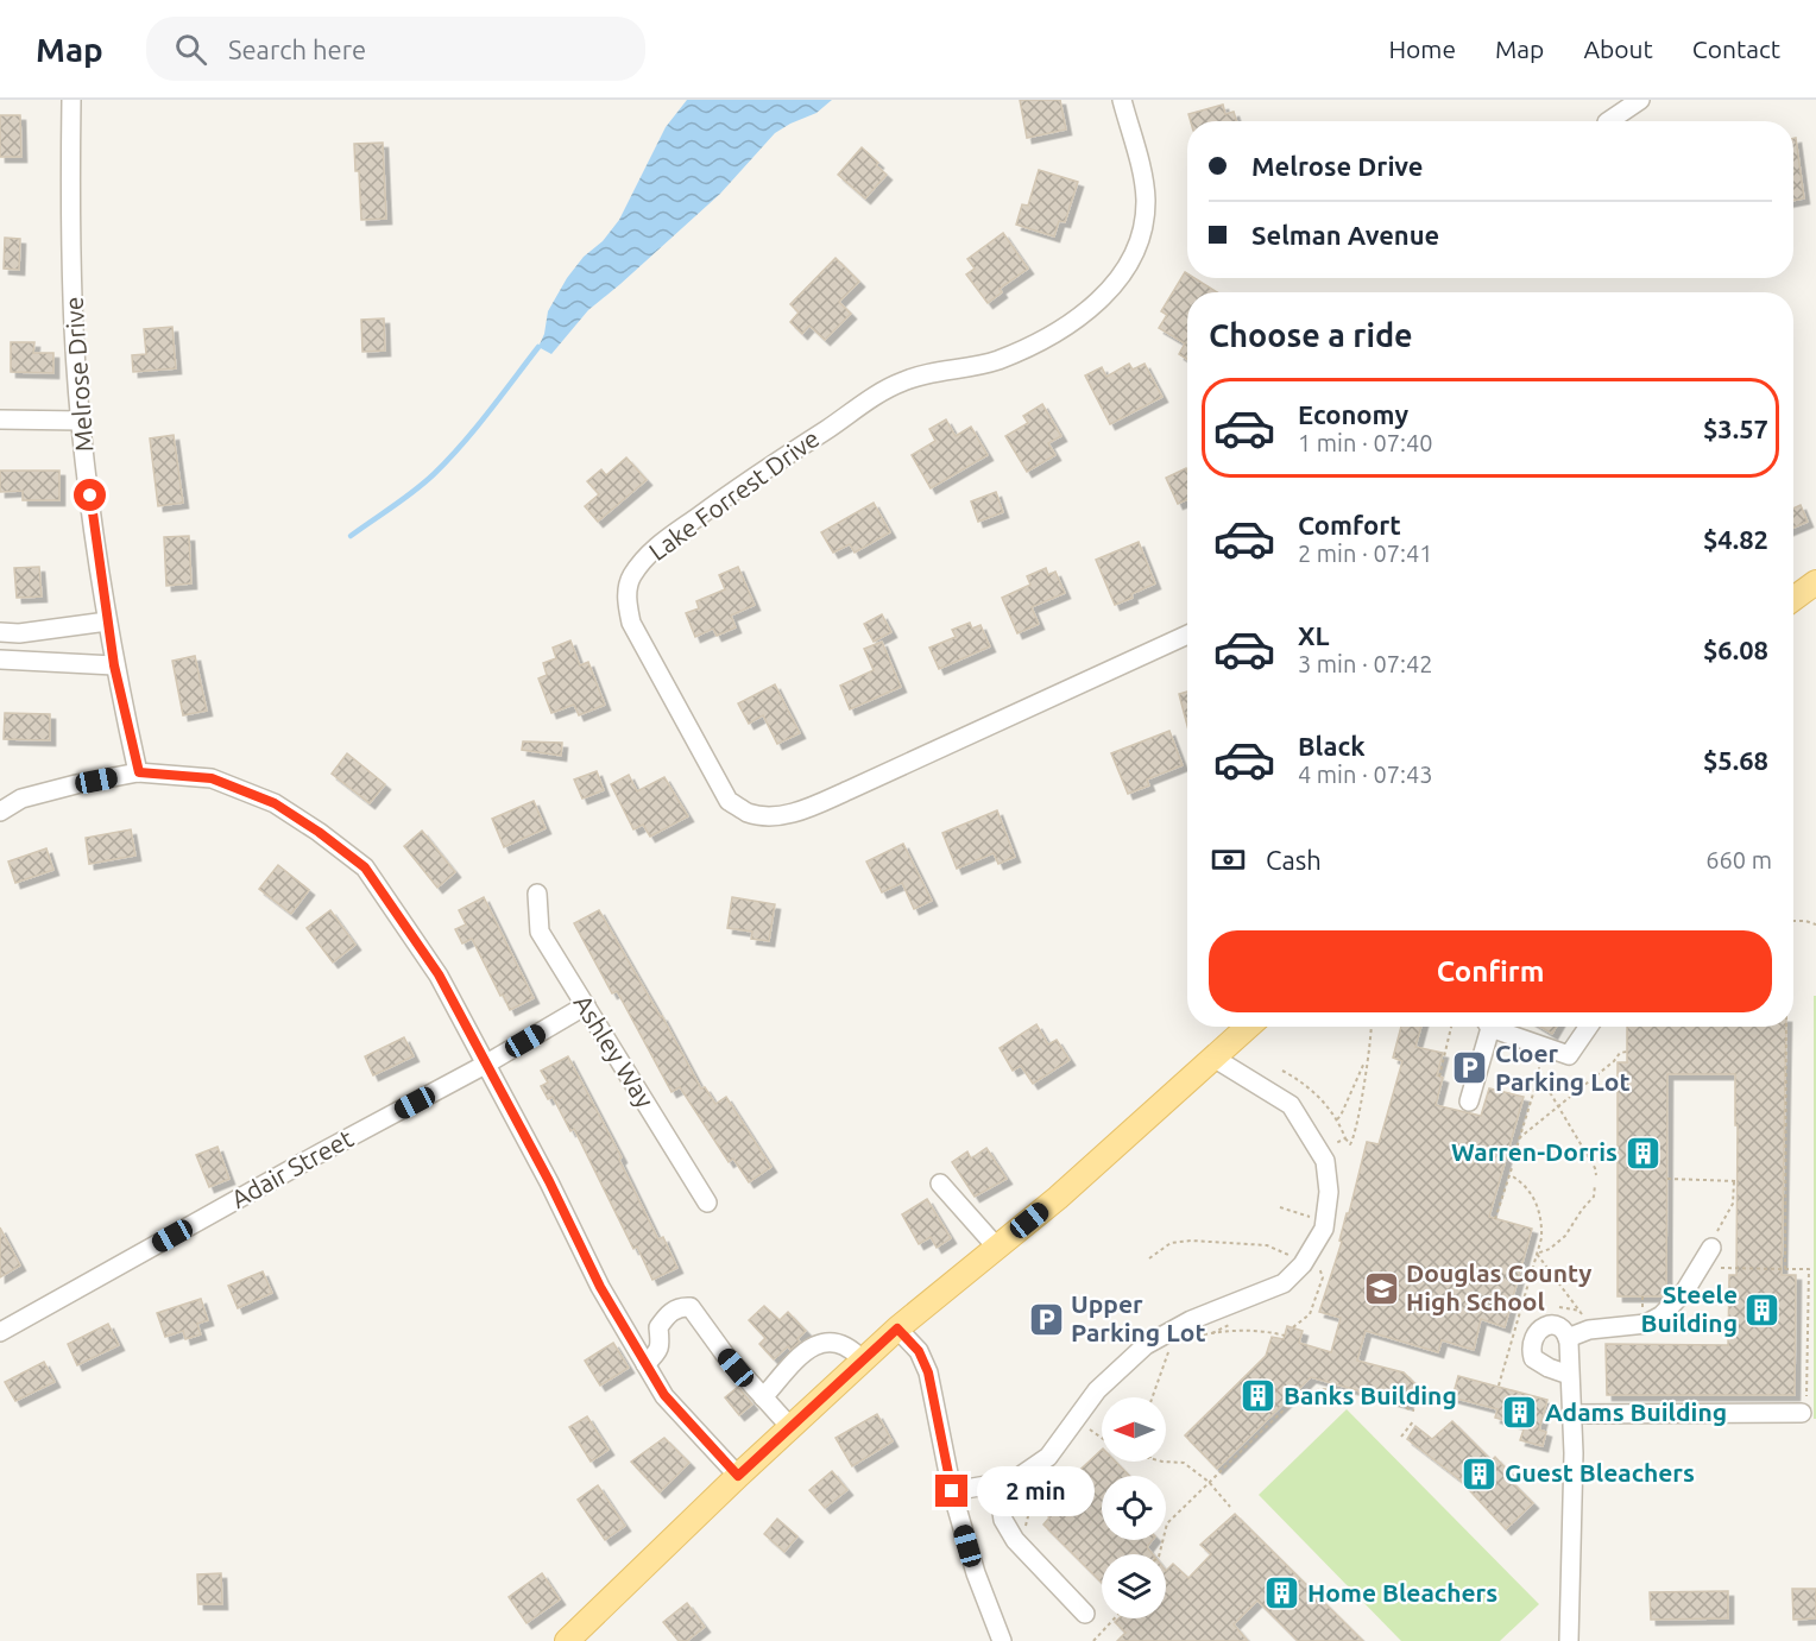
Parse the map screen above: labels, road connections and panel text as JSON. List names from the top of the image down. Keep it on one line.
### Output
{"streets":{"street":["Melrose Drive","Lake Forrest Drive","Ashley Way","Adair Street"]},"crossings":[["Ashley Way","Adair Street"]],"places":{"parking":["Cloer Parking Lot","Upper Parking Lot"],"building":["Warren-Dorris","Steele Building","Banks Building","Adams Building","Guest Bleachers","Home Bleachers"],"school or university":["Douglas County High School"]},"north":"left","page":{"header":"Map","search":"Search here","nav":["Home","Map","About","Contact"],"banner":["Melrose Drive","Selman Avenue"],"heading":"Choose a ride","list":[{"name":"Economy","note":"1 min · 07:40","value":"$3.57"},{"name":"Comfort","note":"2 min · 07:41","value":"$4.82"},{"name":"XL","note":"3 min · 07:42","value":"$6.08"},{"name":"Black","note":"4 min · 07:43","value":"$5.68"}],"pay":["Cash","660 m"],"buttons":"Confirm","bubble":"2 min"}}
